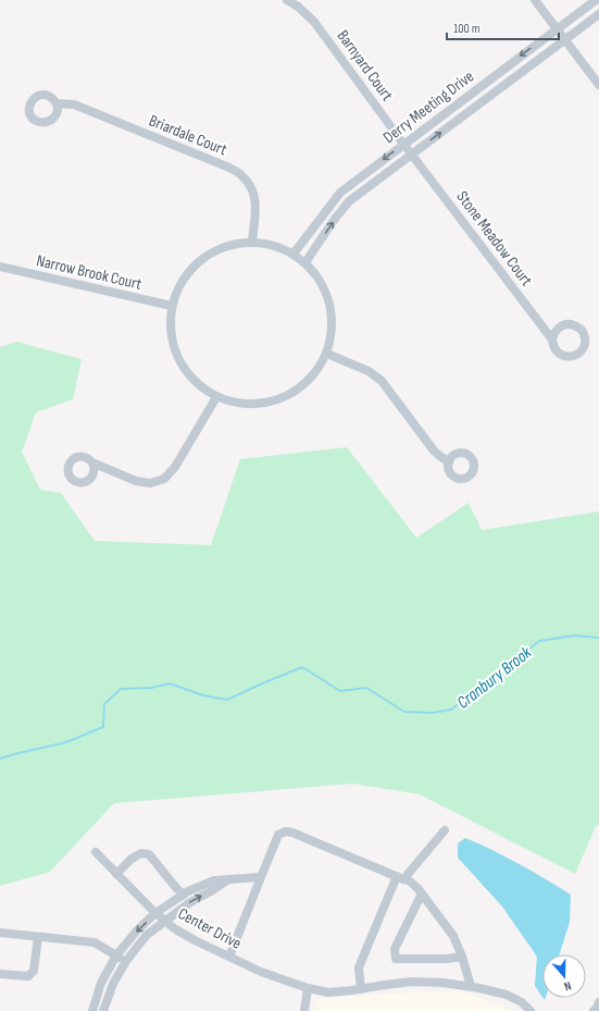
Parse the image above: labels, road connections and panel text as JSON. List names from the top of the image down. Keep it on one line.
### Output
{"streets":{"street":["Barnyard Court","Derry Meeting Drive","Briardale Court","Stone Meadow Court","Narrow Brook Court","Center Drive"]},"crossings":[["Barnyard Court","Derry Meeting Drive"],["Barnyard Court","Stone Meadow Court"],["Derry Meeting Drive","Stone Meadow Court"]],"water":["Cranbury Brook"],"scale_bar":"100 m","north":"bottom"}
